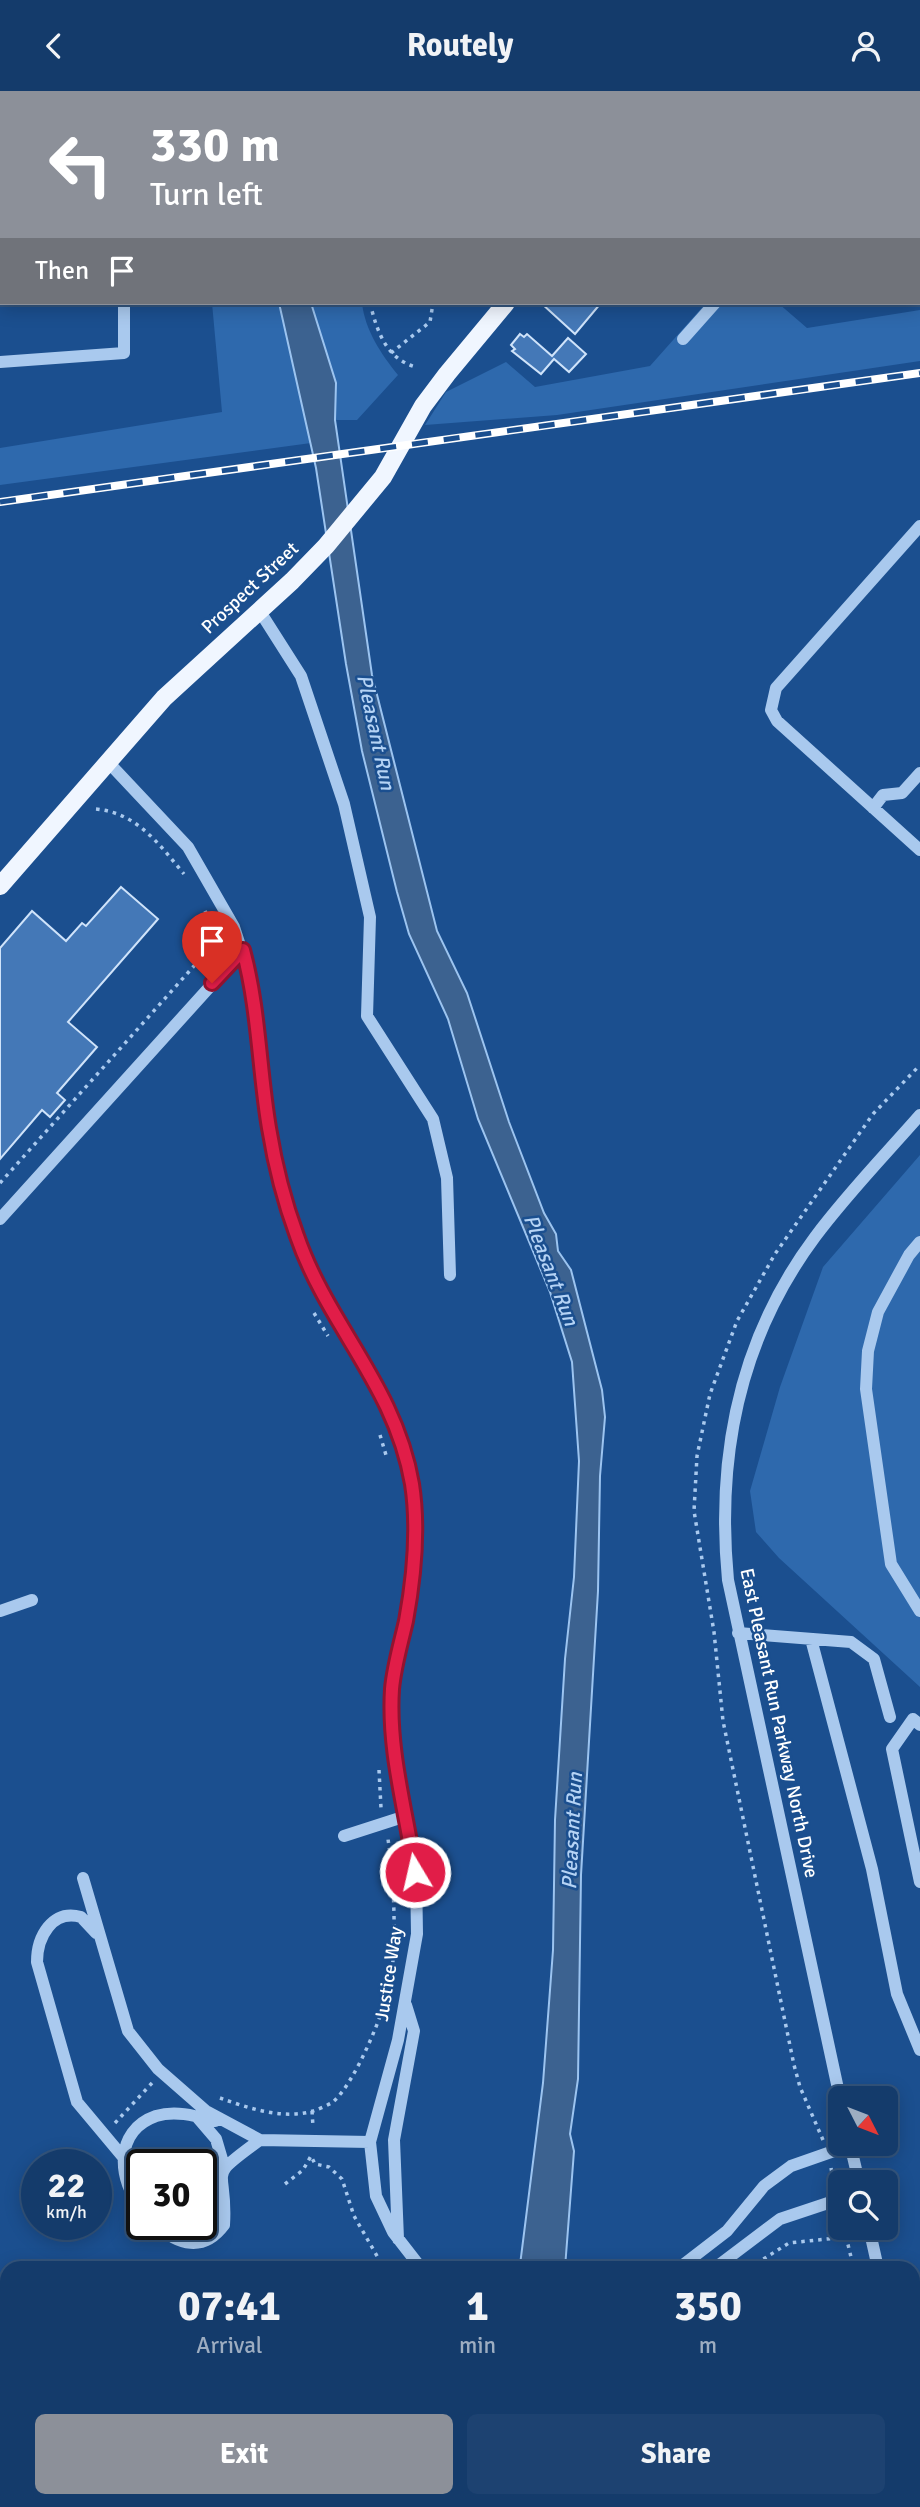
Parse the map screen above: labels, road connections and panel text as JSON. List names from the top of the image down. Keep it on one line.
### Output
{"streets":{"main road":["Prospect Street"],"street":["East Pleasant Run Parkway North Drive","Justice Way"]},"crossings":[["Prospect Street","Justice Way"]],"water":["Pleasant Run"],"north":"bottom right","page":{"header":"Routely","turn":["330 m","Turn left"],"then":"Then","speed":"22 km/h","limit":"30","eta":["07:41","Arrival","1","min","350","m"],"buttons":["Exit","Share"]}}
